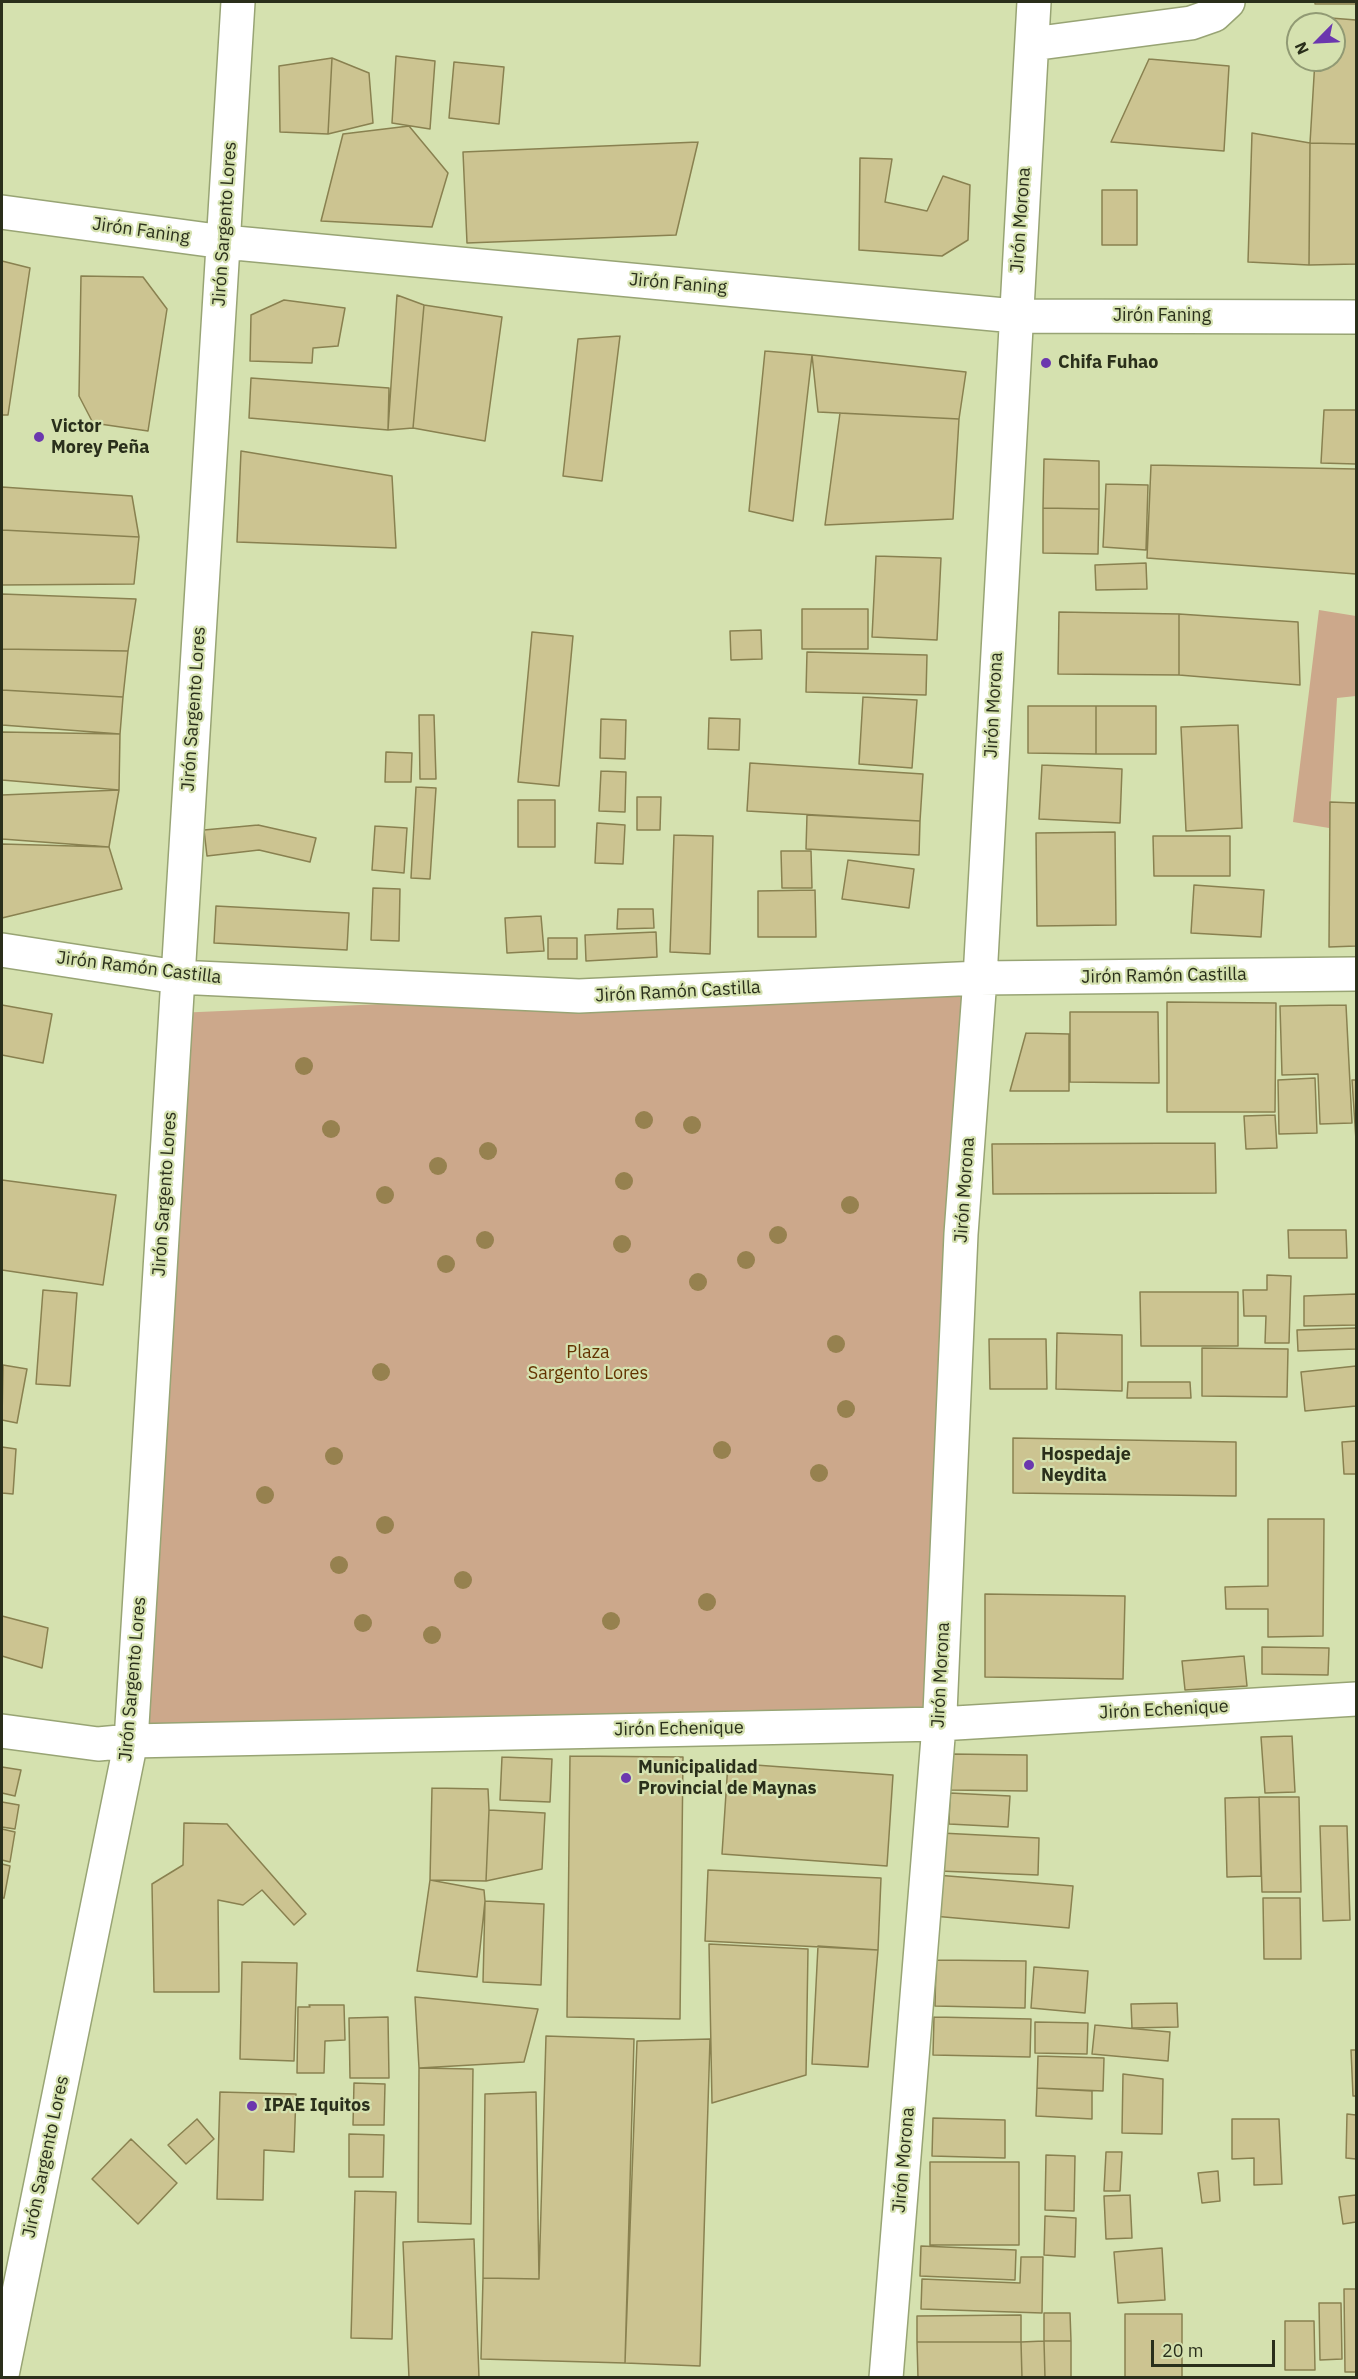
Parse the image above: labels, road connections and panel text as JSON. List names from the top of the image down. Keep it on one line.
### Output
{"streets":{"street":["Jirón Morona","Jirón Sargento Lores","Jirón Faning","Jirón Ramón Castilla","Jirón Echenique"]},"crossings":[["Jirón Morona","Jirón Faning"],["Jirón Morona","Jirón Ramón Castilla"],["Jirón Morona","Jirón Echenique"],["Jirón Sargento Lores","Jirón Faning"],["Jirón Sargento Lores","Jirón Ramón Castilla"],["Jirón Sargento Lores","Jirón Echenique"]],"parks":["Plaza Sargento Lores"],"places":["Chifa Fuhao","Victor Morey Peña","Hospedaje Neydita","Municipalidad Provincial de Maynas","IPAE Iquitos"],"scale_bar":"20 m","north":"bottom left"}
